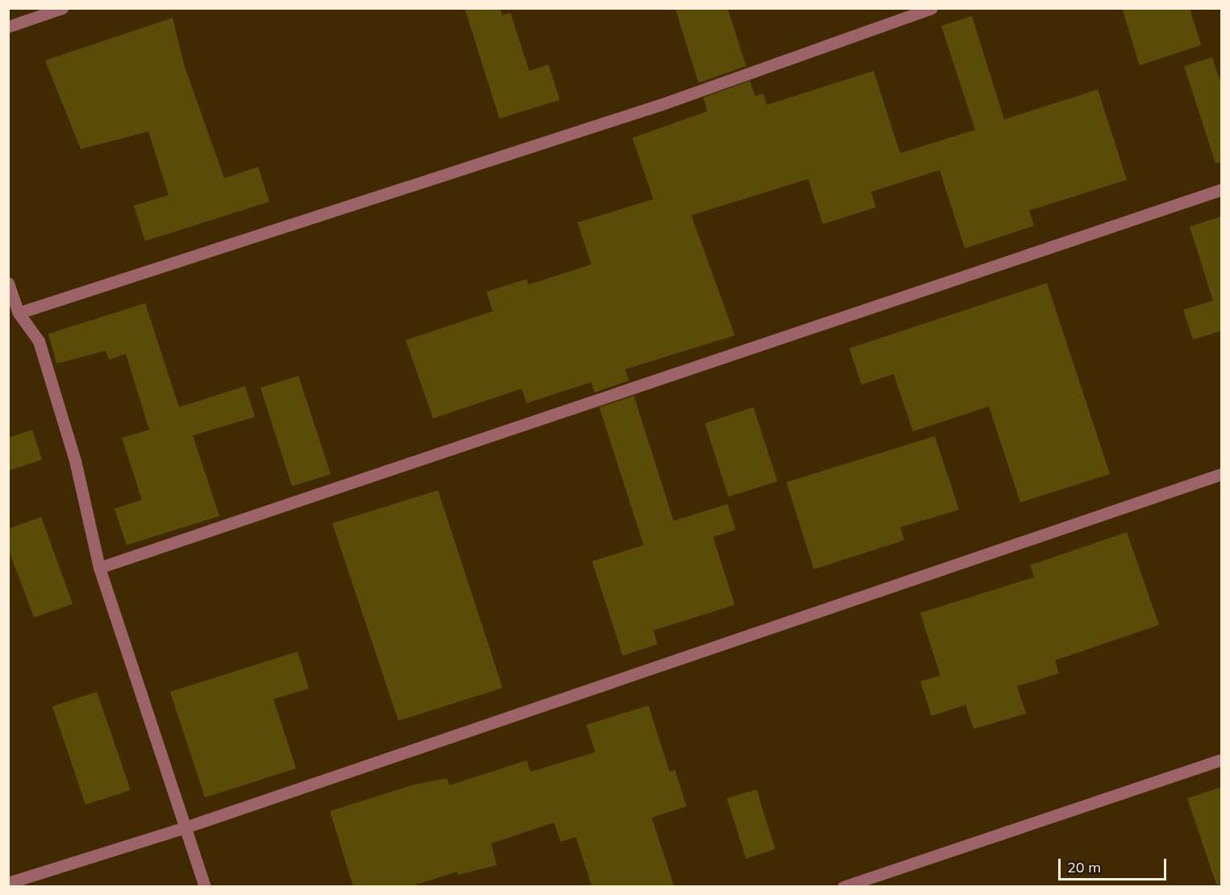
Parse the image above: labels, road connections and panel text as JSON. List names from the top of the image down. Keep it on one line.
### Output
{"scale_bar":"20 m"}
